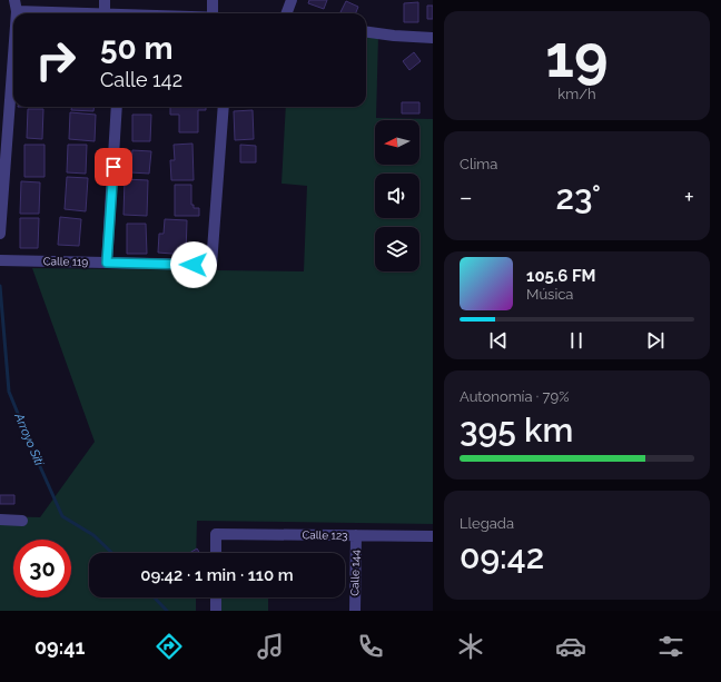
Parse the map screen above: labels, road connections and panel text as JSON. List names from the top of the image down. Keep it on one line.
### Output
{"streets":{"street":["Calle 119","Calle 123","Calle 144"]},"crossings":[["Calle 123","Calle 144"]],"water":["Arroyo Sití"],"north":"left","page":{"tile":[["19","km/h"],"Clima",["Autonomía · 79%","395 km"],["Llegada","09:42"]],"turn":["50 m","Calle 142"],"heat":["−","23°","+"],"song":["105.6 FM","Música"],"limit":"30","trip":"09:42 · 1 min · 110 m","tabs":"09:41"}}
